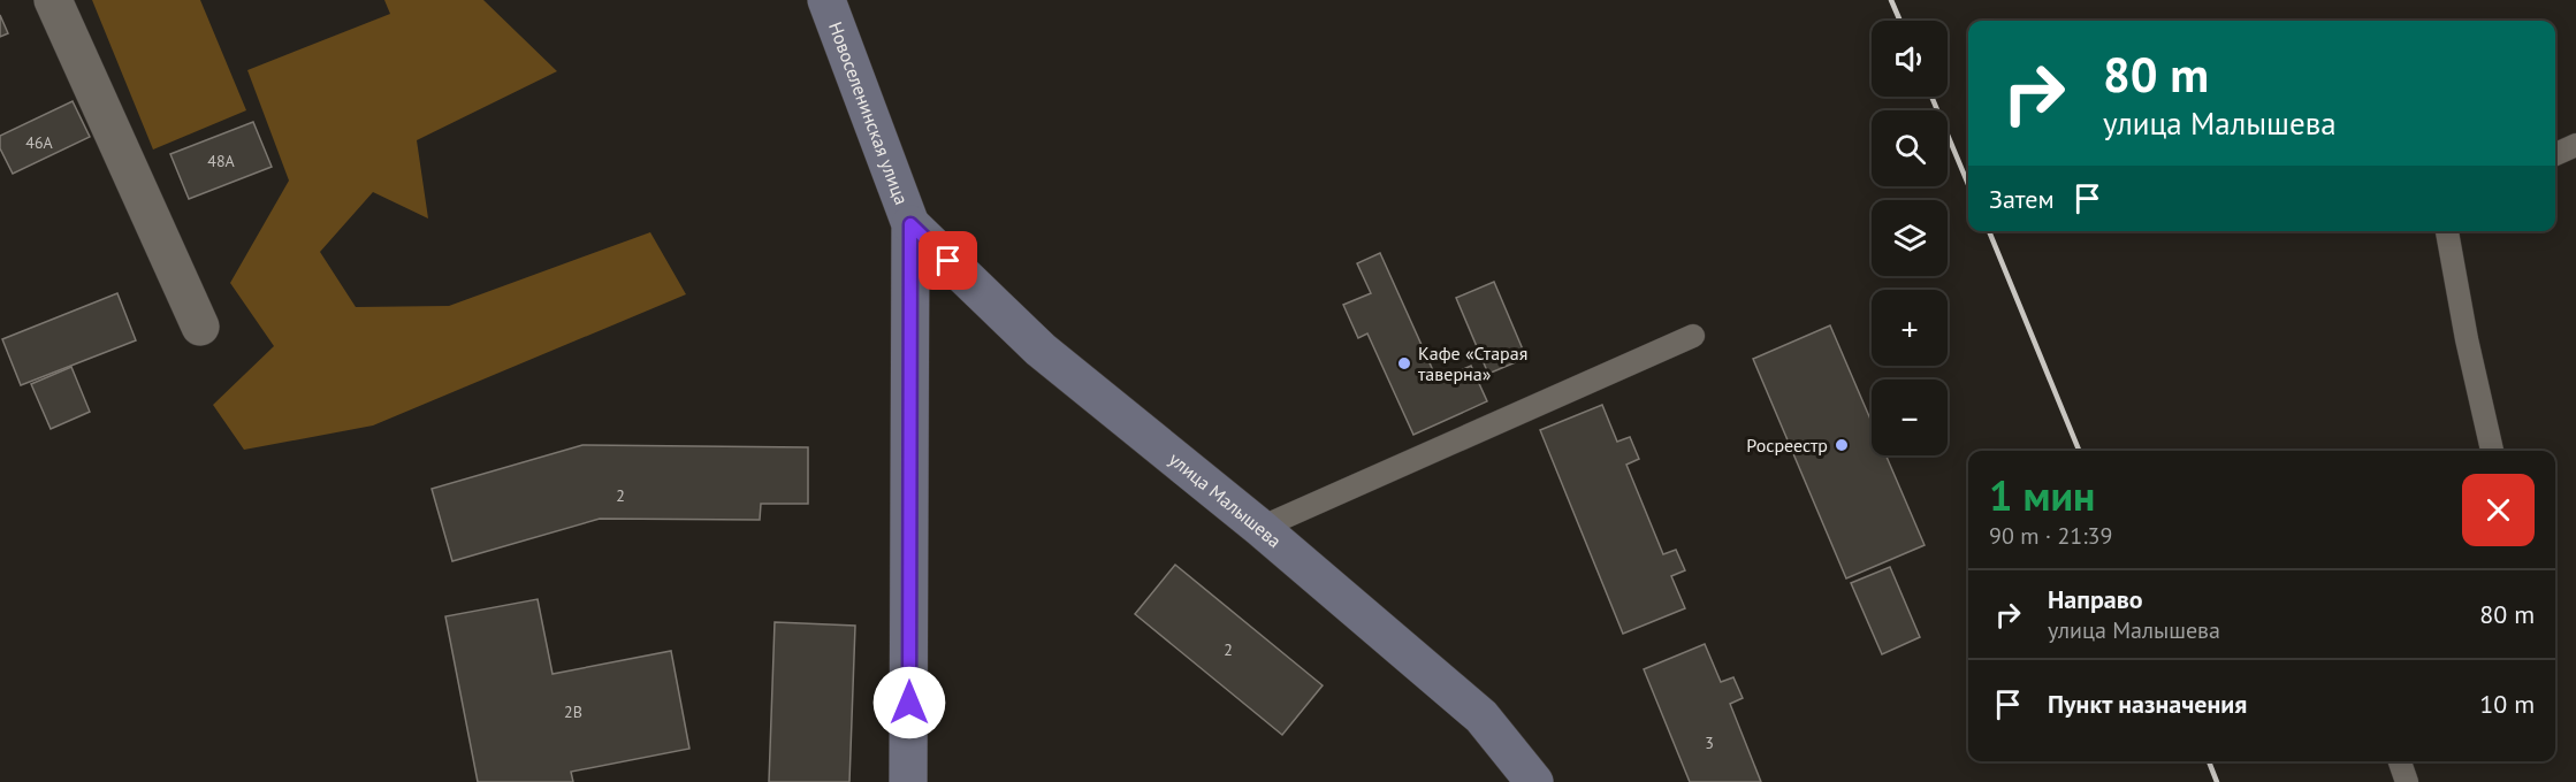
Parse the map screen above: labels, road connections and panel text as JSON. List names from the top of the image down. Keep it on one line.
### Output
{"streets":{"street":["Новоселенинская улица","улица Малышева"]},"crossings":[["Новоселенинская улица","улица Малышева"]],"places":["Кафе «Старая таверна»","Росреестр"],"house_numbers":["46А","48А","2","2","2В","3"],"page":{"map_buttons":["+","−"],"turn":["80 m","улица Малышева"],"then":"Затем","heading":["1 мин","90 m · 21:39"],"list":[{"name":"Направо","note":"улица Малышева","value":"80 m"},{"name":"Пункт назначения","value":"10 m"}]}}
